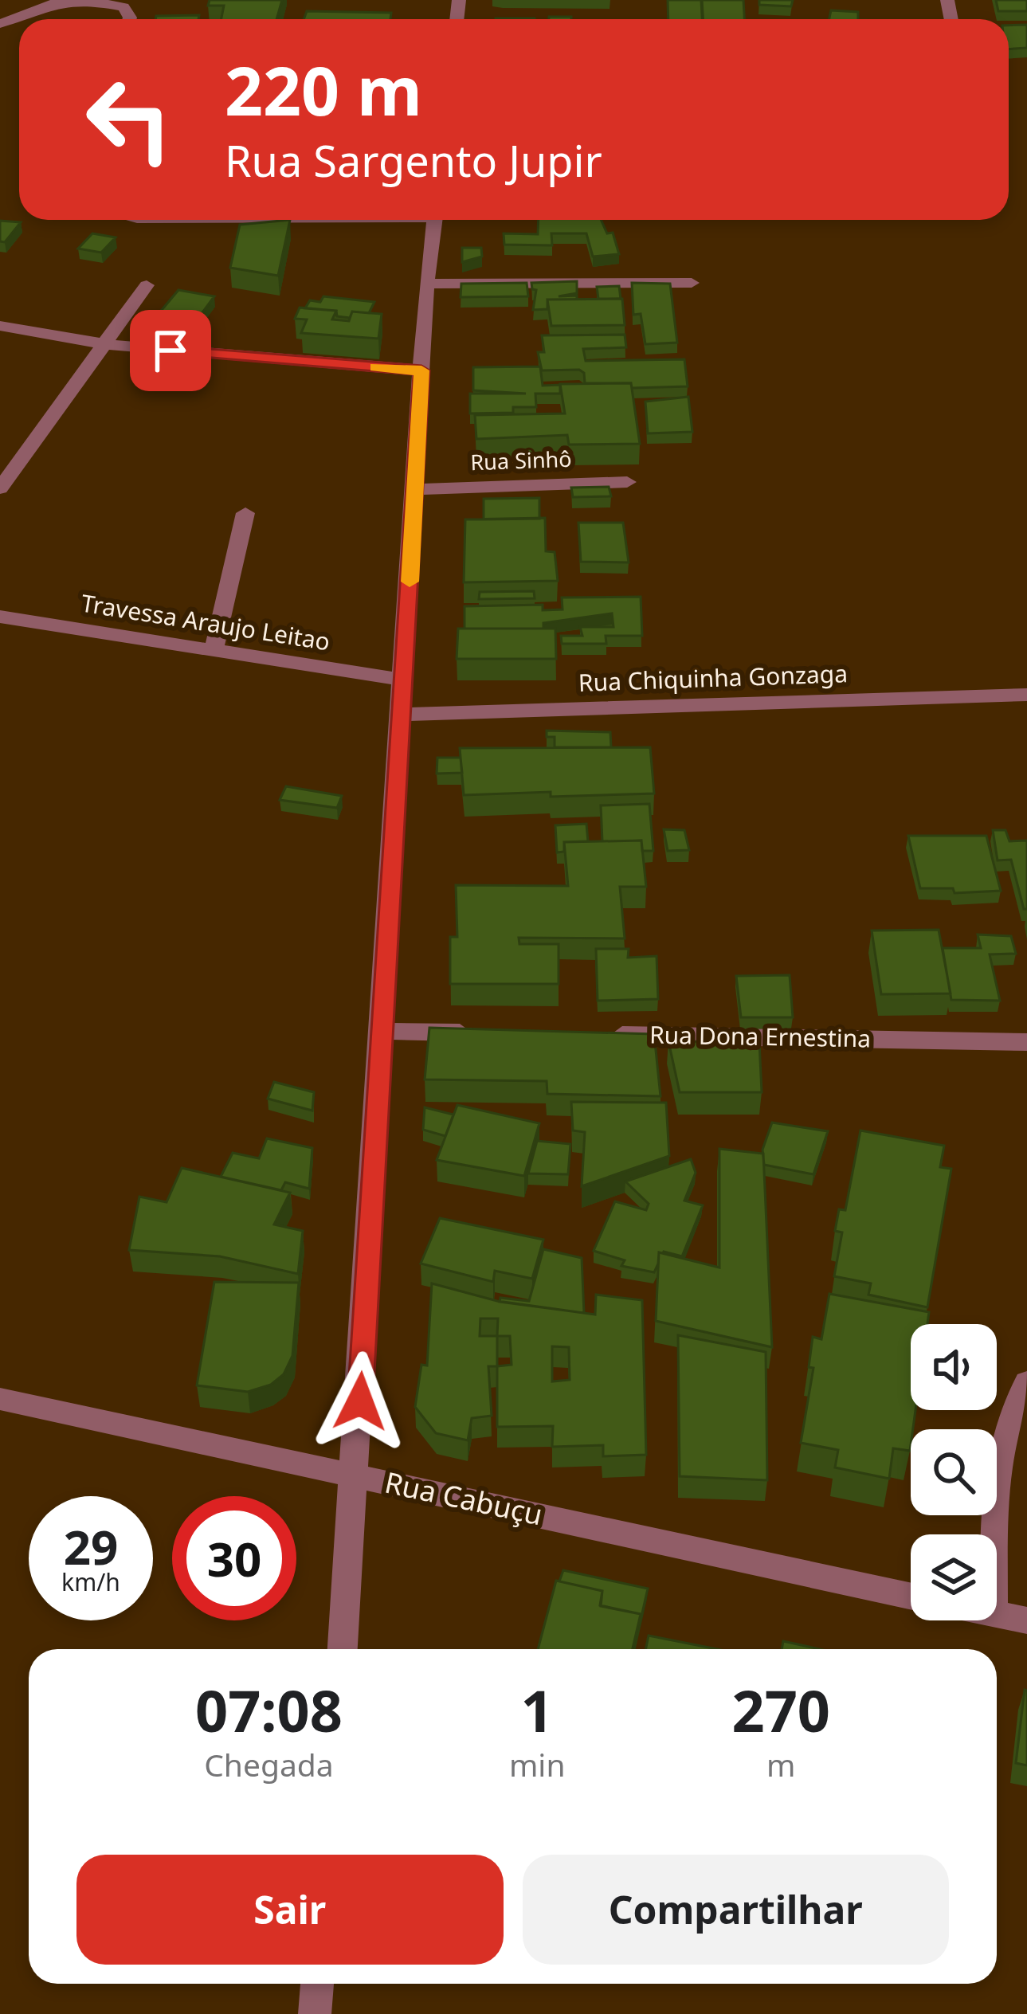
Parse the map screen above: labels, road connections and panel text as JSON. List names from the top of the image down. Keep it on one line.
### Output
{"streets":{"street":["Rua Sinhô","Travessa Araujo Leitao","Rua Chiquinha Gonzaga","Rua Dona Ernestina","Rua Cabuçu"]},"page":{"turn":["220 m","Rua Sargento Jupir"],"speed":"29 km/h","limit":"30","eta":["07:08","Chegada","1","min","270","m"],"buttons":["Sair","Compartilhar"]}}
